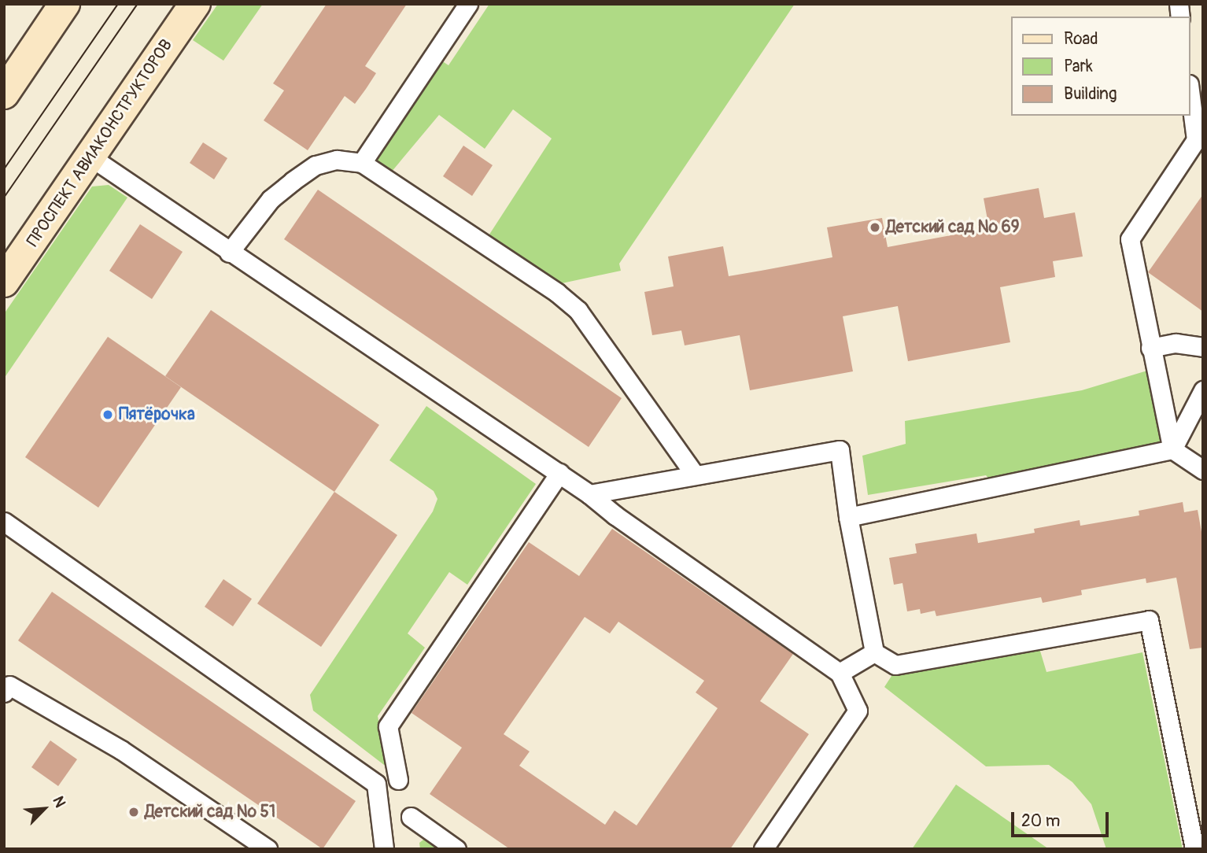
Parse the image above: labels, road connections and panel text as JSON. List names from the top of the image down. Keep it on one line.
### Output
{"streets":{"street":["ПРОСПЕКТ АВИАКОНСТРУКТОРОВ"]},"places":["Детский сад № 69","Пятёрочка","Детский сад № 51"],"legend":["Road","Park","Building"],"scale_bar":"20 m","north":"top right"}
